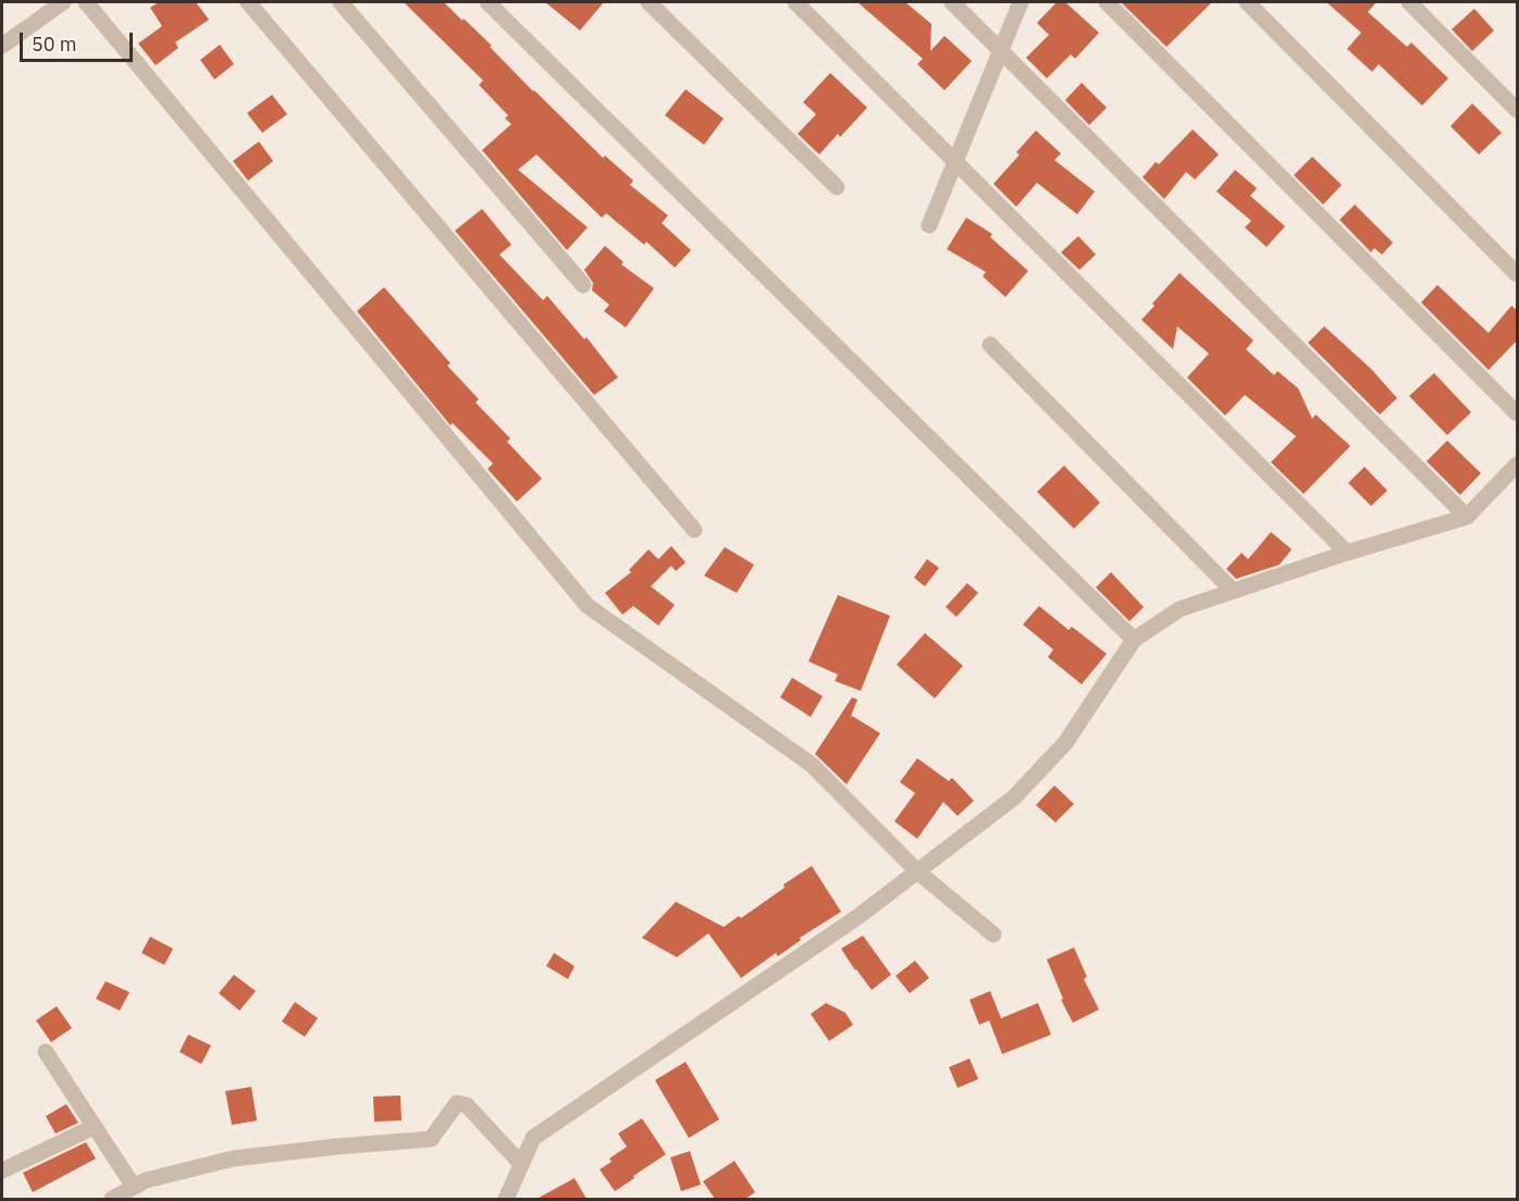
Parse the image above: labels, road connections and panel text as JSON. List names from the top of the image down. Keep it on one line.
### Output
{"scale_bar":"50 m"}
